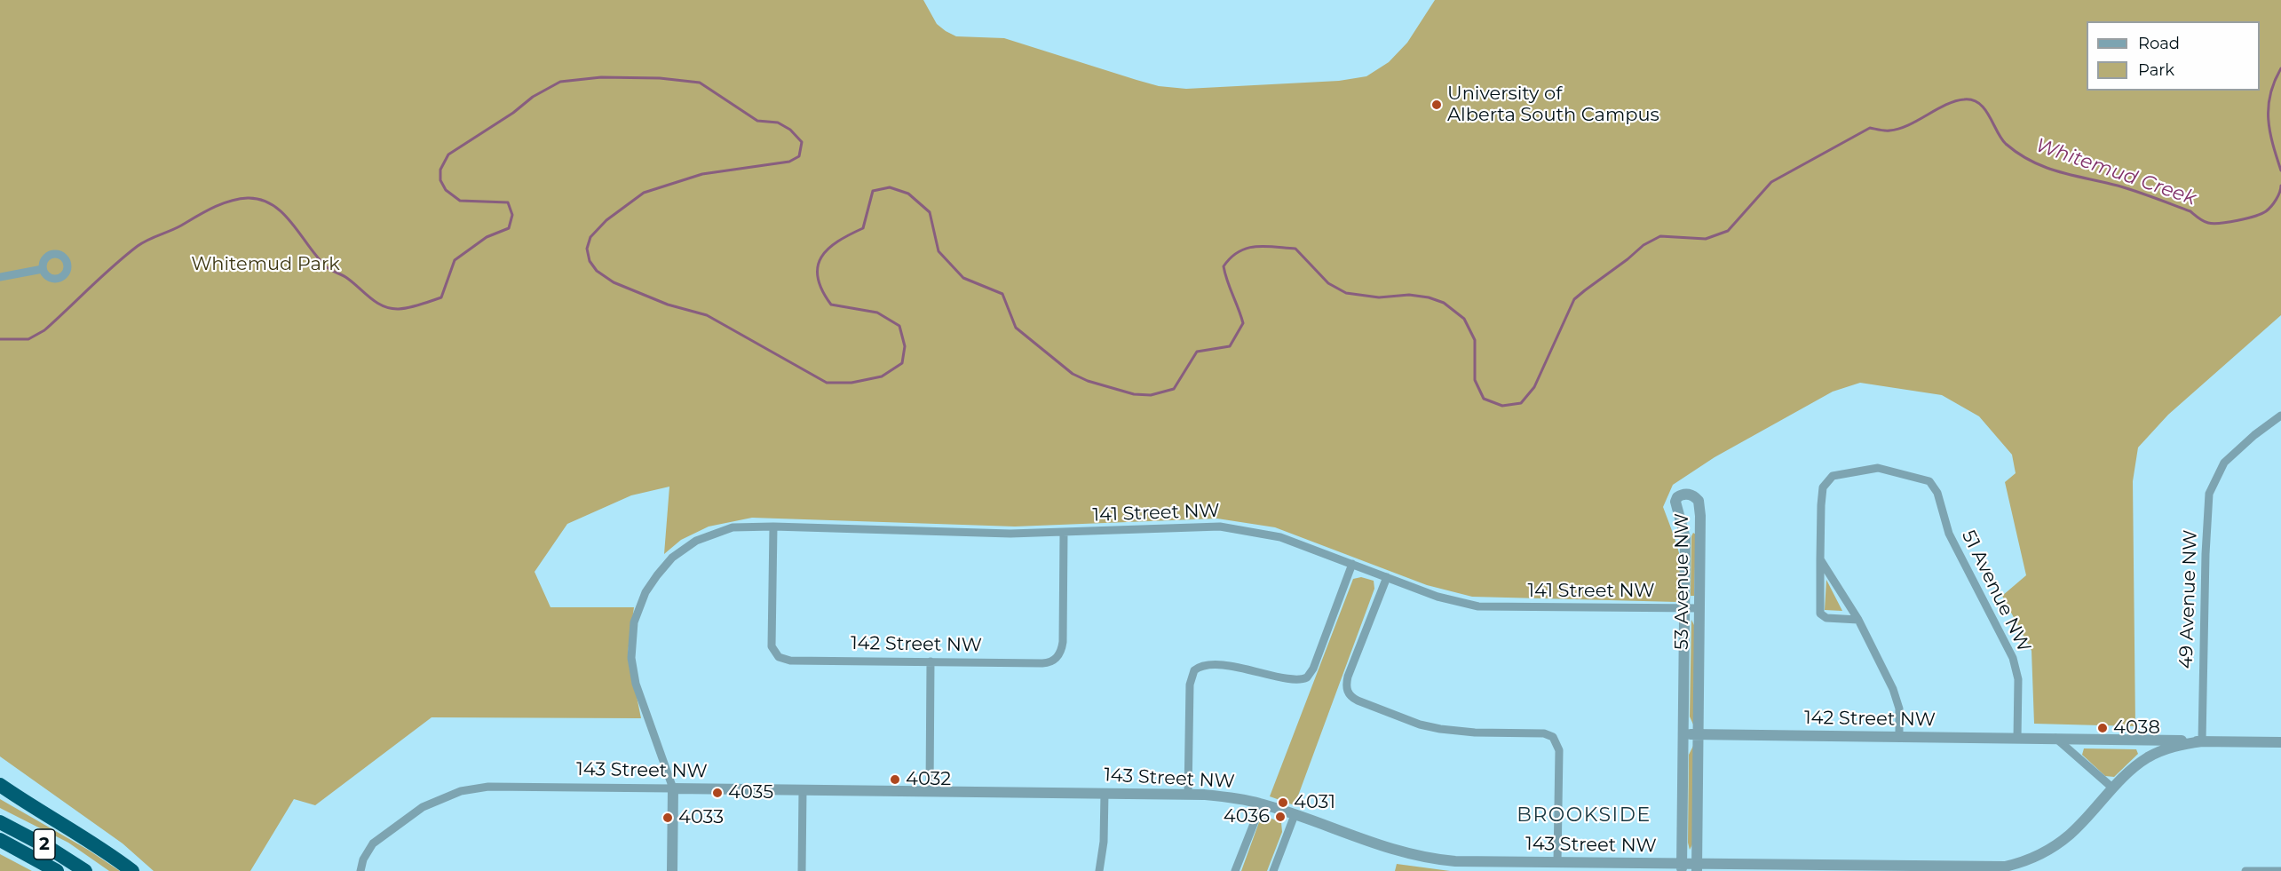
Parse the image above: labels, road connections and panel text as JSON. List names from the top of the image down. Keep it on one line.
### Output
{"streets":{"highway":["2"],"street":["141 Street NW","53 Avenue NW","51 Avenue NW","49 Avenue NW","142 Street NW","143 Street NW"]},"crossings":[["141 Street NW","53 Avenue NW"],["141 Street NW","142 Street NW"],["141 Street NW","143 Street NW"],["53 Avenue NW","142 Street NW"],["53 Avenue NW","143 Street NW"],["51 Avenue NW","142 Street NW"],["49 Avenue NW","142 Street NW"],["49 Avenue NW","143 Street NW"],["142 Street NW","143 Street NW"]],"districts":["BROOKSIDE"],"water":["Whitemud Creek"],"parks":["Whitemud Park"],"places":["University of Alberta South Campus","4038","4032","4035","4031","4036","4033"],"legend":["Road","Park"]}
